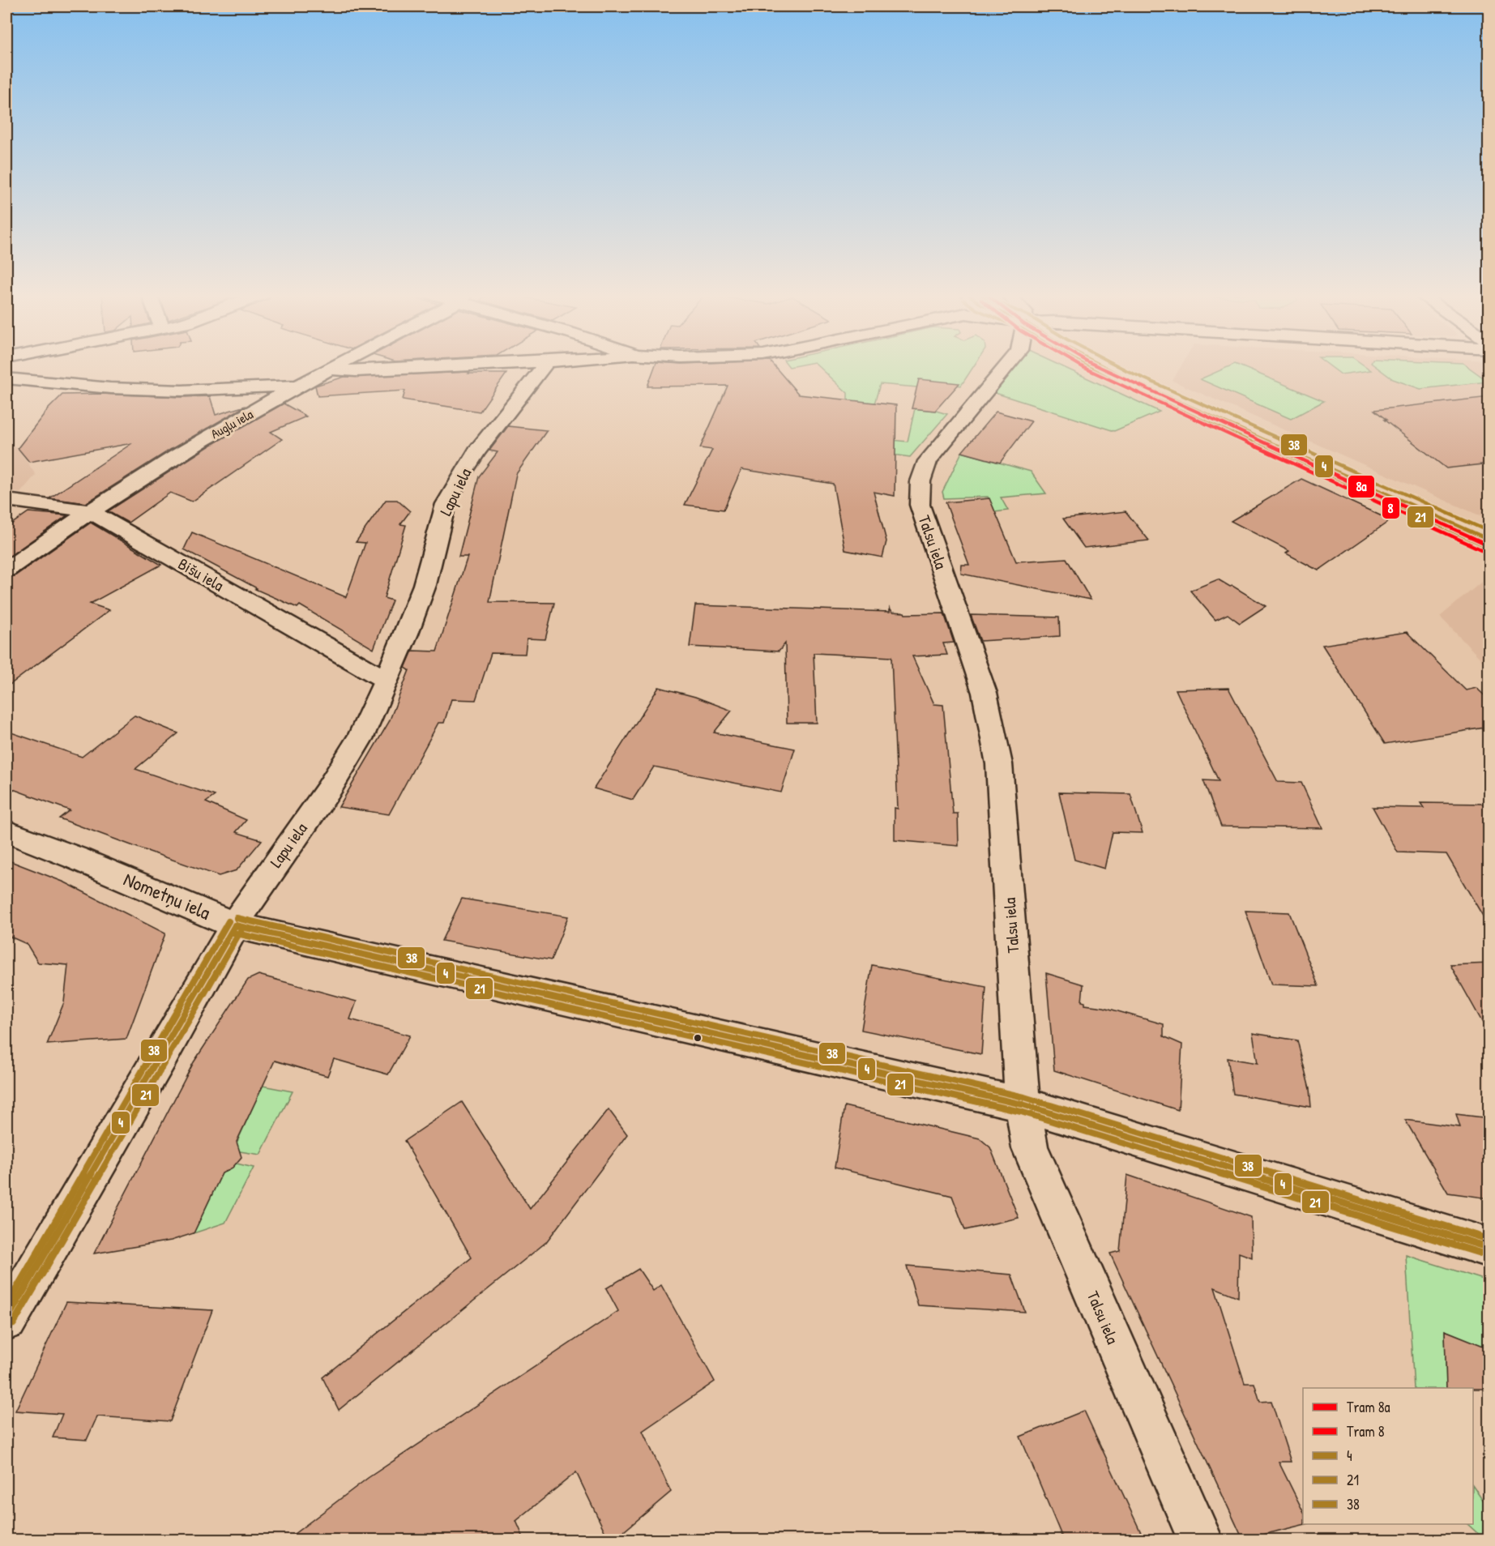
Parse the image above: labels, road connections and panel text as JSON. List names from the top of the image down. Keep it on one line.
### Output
{"streets":{"street":["Augļu iela","Lapu iela","Talsu iela","Bišu iela","Nometņu iela"]},"crossings":[["Augļu iela","Bišu iela"],["Lapu iela","Bišu iela"],["Lapu iela","Nometņu iela"],["Talsu iela","Nometņu iela"]],"lines":["tram line 8a","tram line 8","transit line 4","transit line 21","transit line 38"],"legend":["Tram 8a","Tram 8","4","21","38"]}
